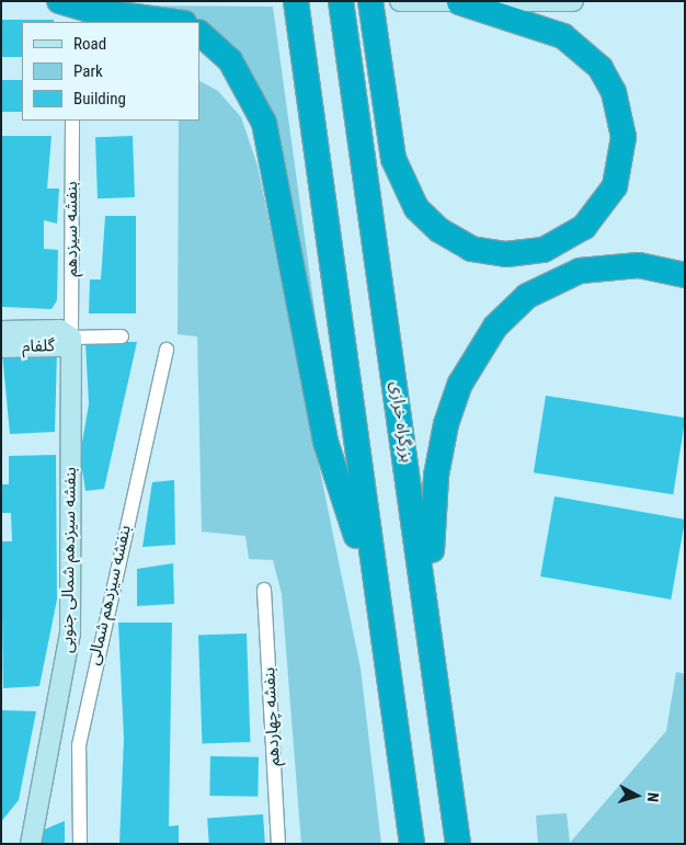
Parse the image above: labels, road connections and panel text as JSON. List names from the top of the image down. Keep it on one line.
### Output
{"streets":{"highway":["بزرگراه خرازی"],"street":["بنفشه سیزدهم","گلفام","بنفشه سیزدهم شمالی جنوبی","بنفشه سیزدهم شمالی","بنفشه چهاردهم"]},"crossings":[["بنفشه سیزدهم","گلفام"],["بنفشه سیزدهم","بنفشه سیزدهم شمالی جنوبی"],["گلفام","بنفشه سیزدهم شمالی جنوبی"]],"legend":["Road","Park","Building"],"north":"right"}
